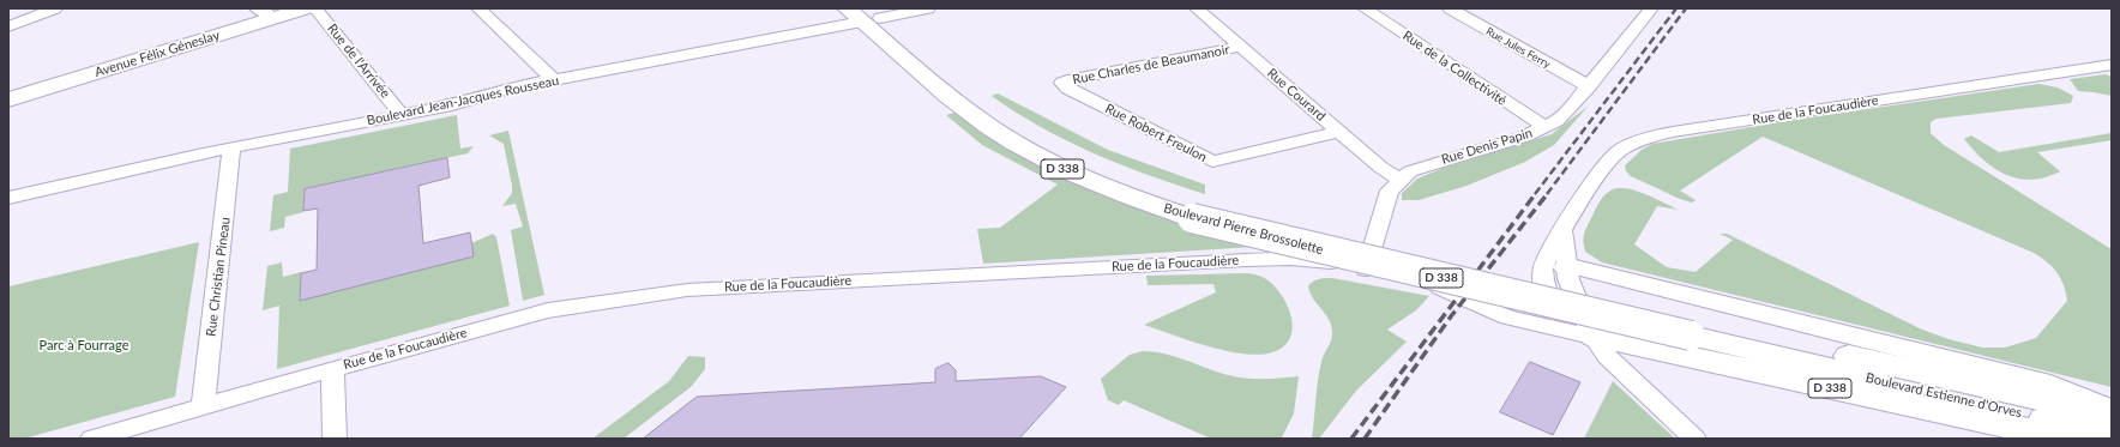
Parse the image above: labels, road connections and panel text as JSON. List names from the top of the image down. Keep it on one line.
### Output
{"streets":{"main road":["Avenue Félix Géneslay","D 338","Boulevard Pierre Brossolette","Boulevard Estienne d'Orves"],"street":["Rue Jules Ferry","Rue de l'Arrivée","Rue Charles de Beaumanoir","Rue de la Collectivité","Rue Courard","Boulevard Jean-Jacques Rousseau","Rue de la Foucaudière","Rue Robert Freulon","Rue Denis Papin","Rue Christian Pineau"]},"crossings":[["Rue Jules Ferry","Rue Denis Papin"],["Rue de l'Arrivée","Boulevard Jean-Jacques Rousseau"],["Rue Charles de Beaumanoir","Rue Courard"],["Rue Charles de Beaumanoir","Rue Robert Freulon"],["Rue de la Collectivité","Rue Denis Papin"],["Rue Courard","Rue Robert Freulon"],["Rue Courard","Rue Denis Papin"],["Boulevard Jean-Jacques Rousseau","Boulevard Pierre Brossolette"],["Boulevard Jean-Jacques Rousseau","Rue Christian Pineau"],["Rue de la Foucaudière","Rue Denis Papin"],["Rue de la Foucaudière","D 338"],["Rue de la Foucaudière","Rue Christian Pineau"],["Boulevard Pierre Brossolette","Boulevard Estienne d'Orves"]],"parks":["Parc à Fourrage"]}
